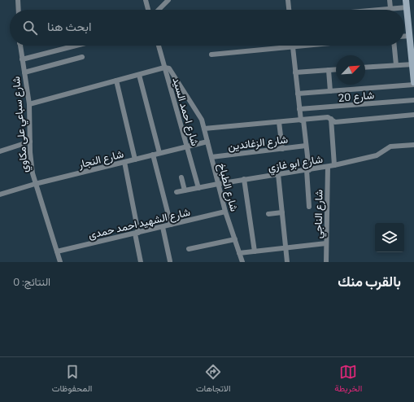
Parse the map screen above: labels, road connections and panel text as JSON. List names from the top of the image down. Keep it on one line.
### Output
{"streets":{"street":["شارع 20","شارع احمد السيد","شارع سباعي على مكاوي","شارع الزغاندين","شارع النجار","شارع ابو غازي","شارع الطباخ","شارع الناجي","شارع الشهيد احمد حمدى"]},"crossings":[["شارع احمد السيد","شارع النجار"],["شارع احمد السيد","شارع ابو غازي"],["شارع احمد السيد","شارع الطباخ"],["شارع سباعي على مكاوي","شارع النجار"],["شارع سباعي على مكاوي","شارع الشهيد احمد حمدى"],["شارع الزغاندين","شارع الطباخ"],["شارع النجار","شارع الطباخ"],["شارع ابو غازي","شارع الطباخ"],["شارع ابو غازي","شارع الناجي"],["شارع الطباخ","شارع الشهيد احمد حمدى"]],"north":"top right","page":{"search":"ابحث هنا","heading":["بالقرب منك","النتائج: 0"],"nav":["الخريطة","الاتجاهات","المحفوظات"]}}
